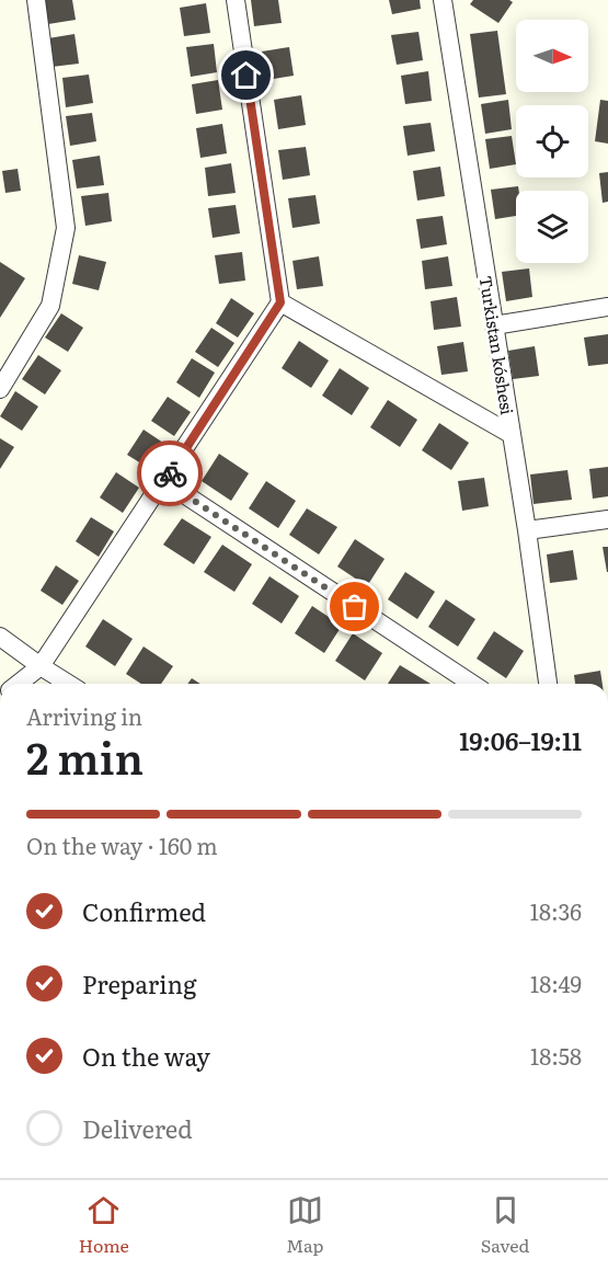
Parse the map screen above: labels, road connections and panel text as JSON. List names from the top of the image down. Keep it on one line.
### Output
{"streets":{"street":["Turkistan kóshesi"]},"north":"right","page":{"heading":["2 min","Arriving in","19:06–19:11"],"bar":"On the way · 160 m","list":[["Confirmed","18:36"],["Preparing","18:49"],["On the way","18:58"],"Delivered"],"tabs":["Home","Map","Saved"]}}
